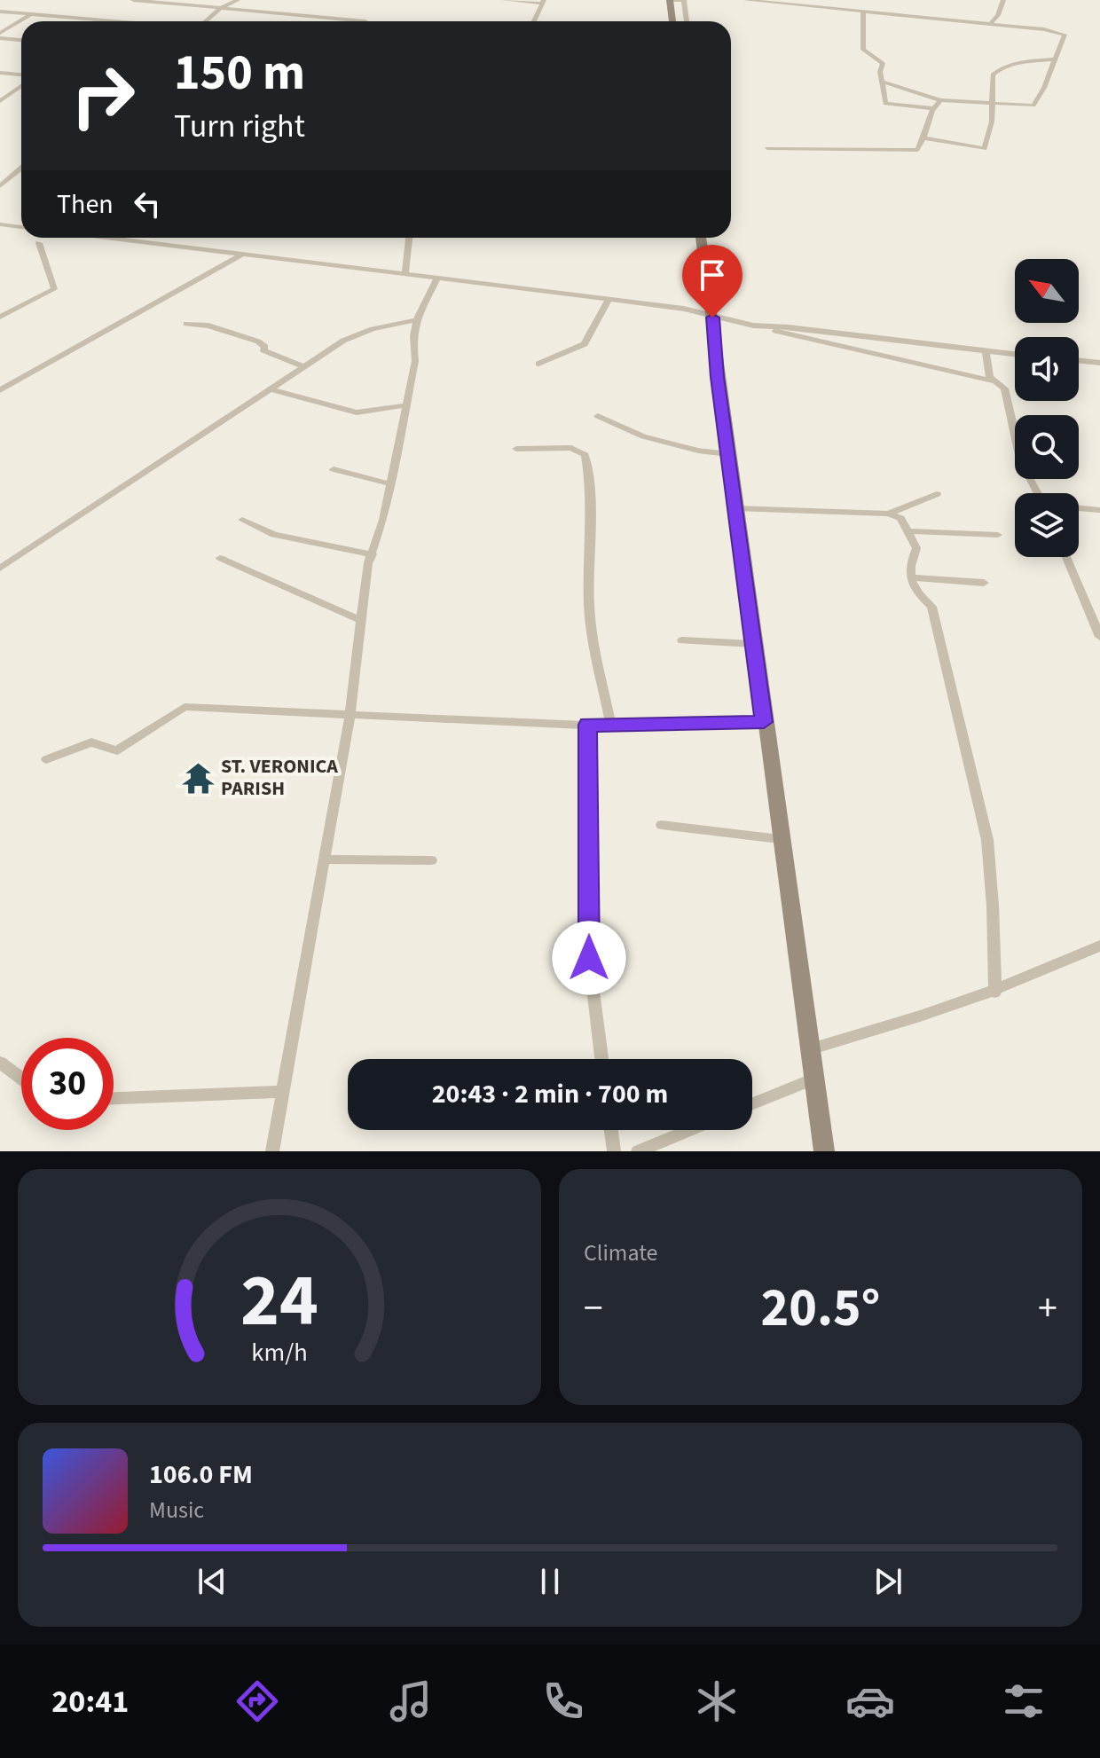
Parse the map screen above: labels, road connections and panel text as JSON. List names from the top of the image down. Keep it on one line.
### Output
{"places":{"temple":["ST. VERONICA PARISH"]},"north":"top left","page":{"turn":["150 m","Turn right"],"then":"Then","limit":"30","trip":"20:43 · 2 min · 700 m","tile":"Climate","heat":["−","20.5°","+"],"song":["106.0 FM","Music"],"tabs":"20:41","gauge":["24","km/h"]}}
